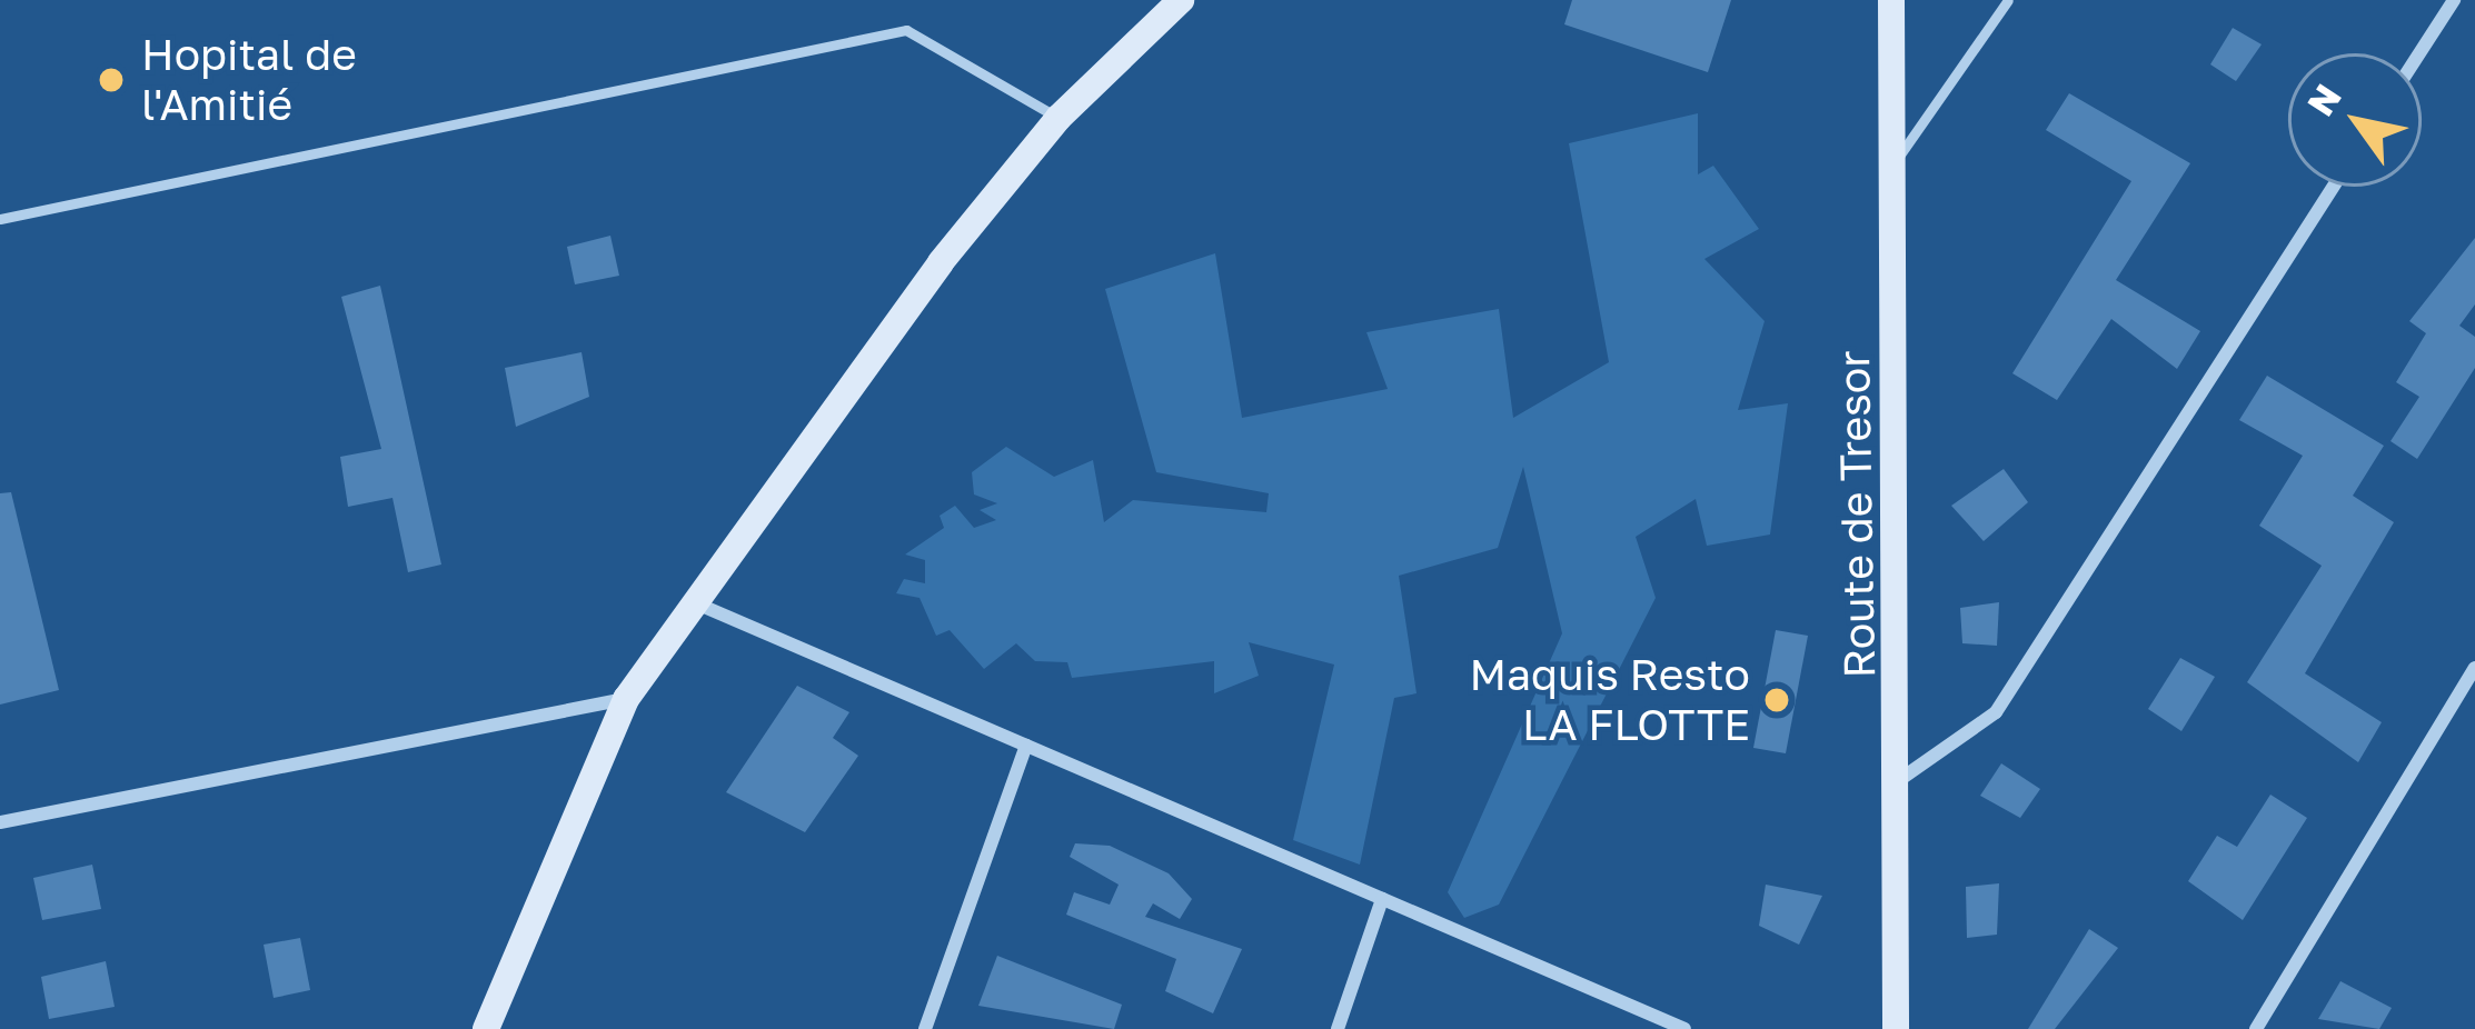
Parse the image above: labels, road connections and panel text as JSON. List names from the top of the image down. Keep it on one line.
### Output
{"streets":{"street":["Route de Tresor"]},"places":["Hopital de l'Amitié","Maquis Resto LA FLOTTE"],"north":"top left"}
